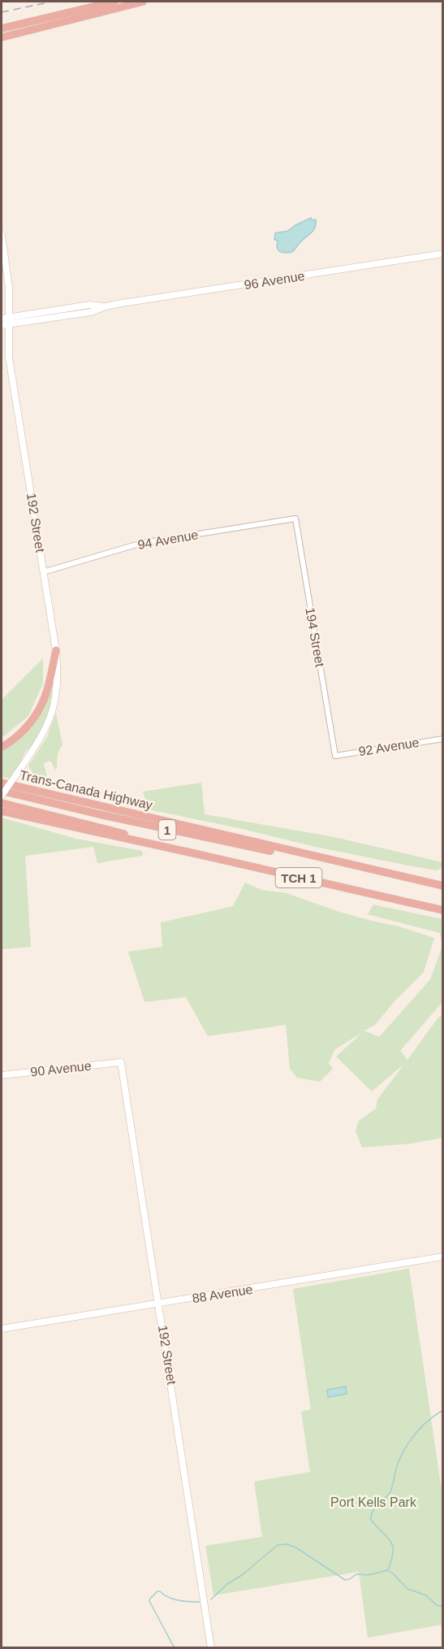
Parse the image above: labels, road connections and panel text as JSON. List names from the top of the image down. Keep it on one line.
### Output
{"streets":{"highway":["Trans-Canada Highway","1","TCH 1"],"main road":["96 Avenue","192 Street","90 Avenue","88 Avenue"],"street":["94 Avenue","194 Street","92 Avenue"]},"crossings":[["96 Avenue","192 Street"],["192 Street","94 Avenue"],["192 Street","90 Avenue"],["192 Street","88 Avenue"],["94 Avenue","194 Street"],["194 Street","92 Avenue"],["1","TCH 1"]],"parks":["Port Kells Park"]}
